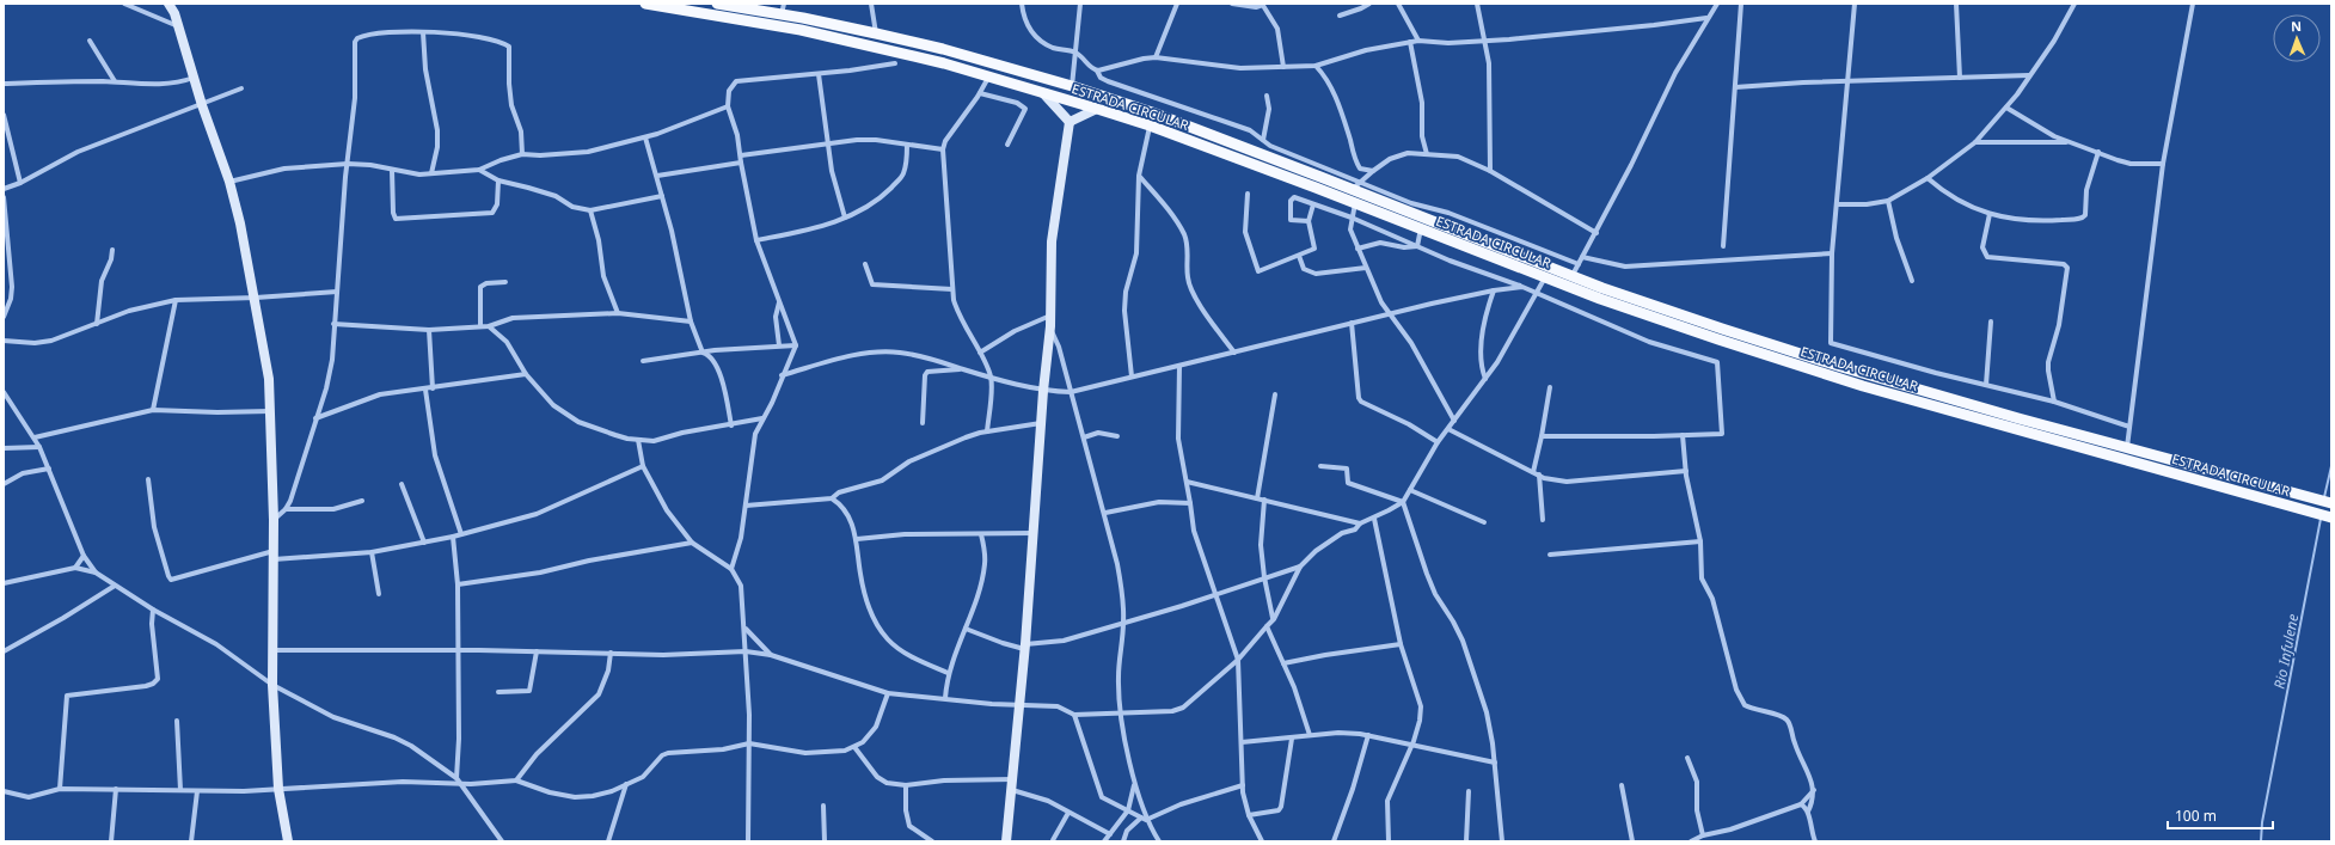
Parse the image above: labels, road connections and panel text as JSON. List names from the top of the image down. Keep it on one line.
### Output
{"streets":{"main road":["ESTRADA CIRCULAR"]},"water":["Rio Infulene"],"scale_bar":"100 m","north":"top"}
